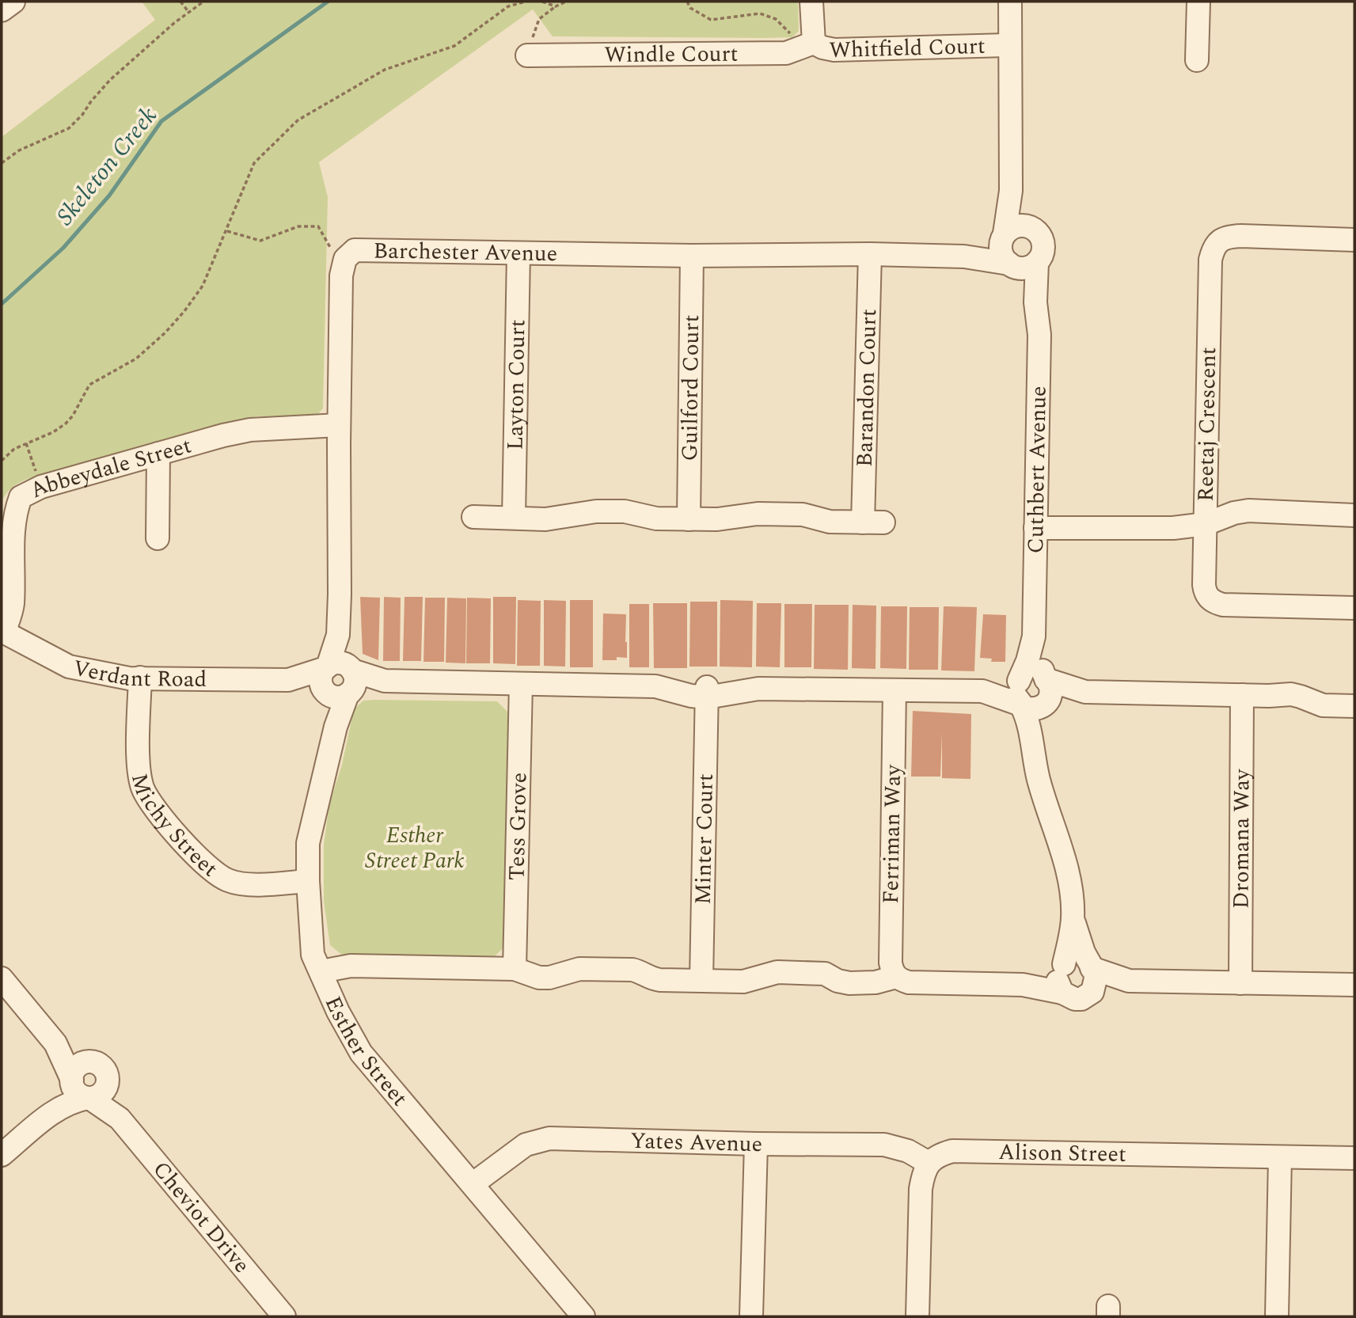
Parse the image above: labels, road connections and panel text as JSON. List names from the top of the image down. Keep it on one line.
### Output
{"streets":{"street":["Whitfield Court","Windle Court","Barchester Avenue","Layton Court","Guilford Court","Barandon Court","Reetaj Crescent","Abbeydale Street","Cuthbert Avenue","Verdant Road","Michy Street","Tess Grove","Ferriman Way","Minter Court","Dromana Way","Esther Street","Yates Avenue","Alison Street","Cheviot Drive"]},"crossings":[["Whitfield Court","Windle Court"],["Barchester Avenue","Layton Court"],["Barchester Avenue","Guilford Court"],["Barchester Avenue","Barandon Court"],["Barchester Avenue","Abbeydale Street"],["Barchester Avenue","Cuthbert Avenue"],["Barchester Avenue","Verdant Road"],["Barchester Avenue","Esther Street"],["Guilford Court","Barandon Court"],["Abbeydale Street","Verdant Road"],["Cuthbert Avenue","Verdant Road"],["Verdant Road","Michy Street"],["Verdant Road","Tess Grove"],["Verdant Road","Ferriman Way"],["Verdant Road","Minter Court"],["Verdant Road","Esther Street"],["Michy Street","Esther Street"],["Esther Street","Yates Avenue"],["Yates Avenue","Alison Street"]],"water":["Skeleton Creek"],"parks":["Esther Street Park"]}
